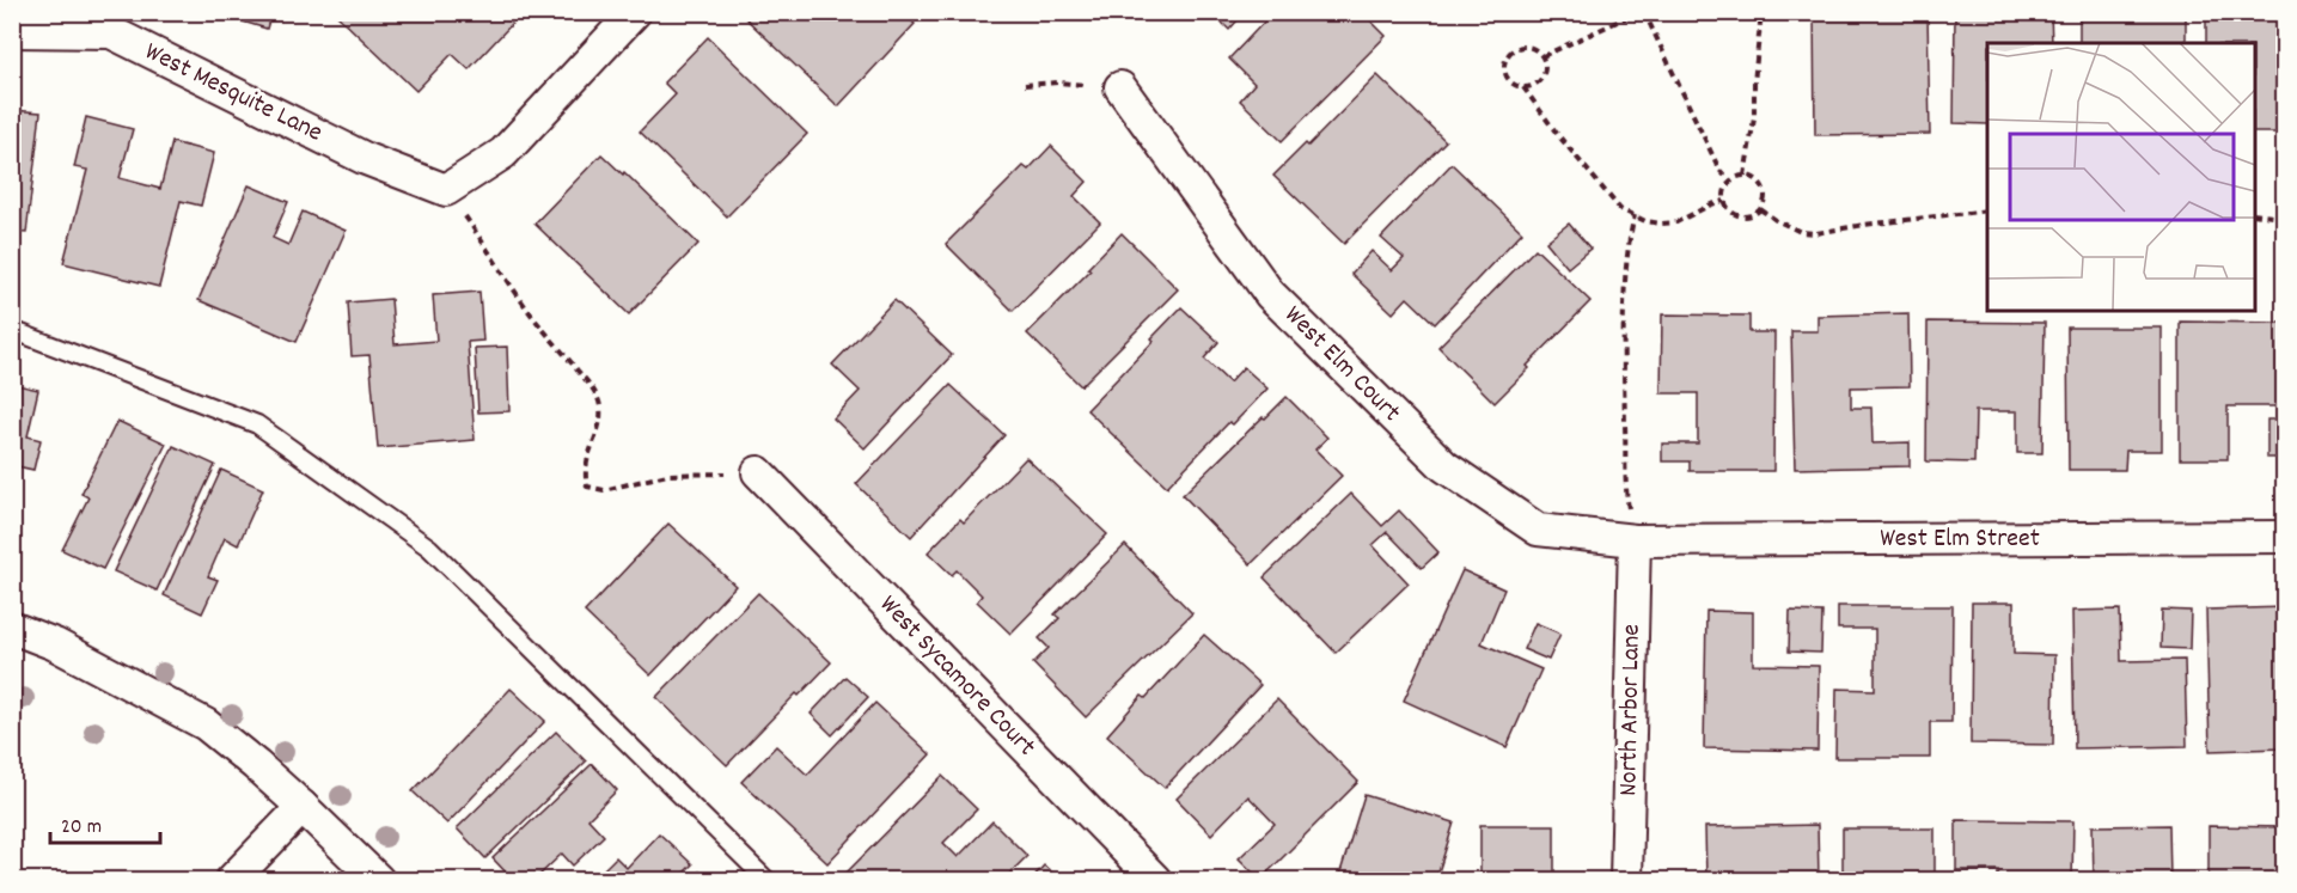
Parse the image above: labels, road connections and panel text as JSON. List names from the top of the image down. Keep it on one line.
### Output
{"streets":{"street":["West Mesquite Lane","West Elm Court","West Elm Street","West Sycamore Court","North Arbor Lane"]},"crossings":[["West Elm Court","West Elm Street"],["West Elm Court","North Arbor Lane"],["West Elm Street","North Arbor Lane"]],"scale_bar":"20 m"}
